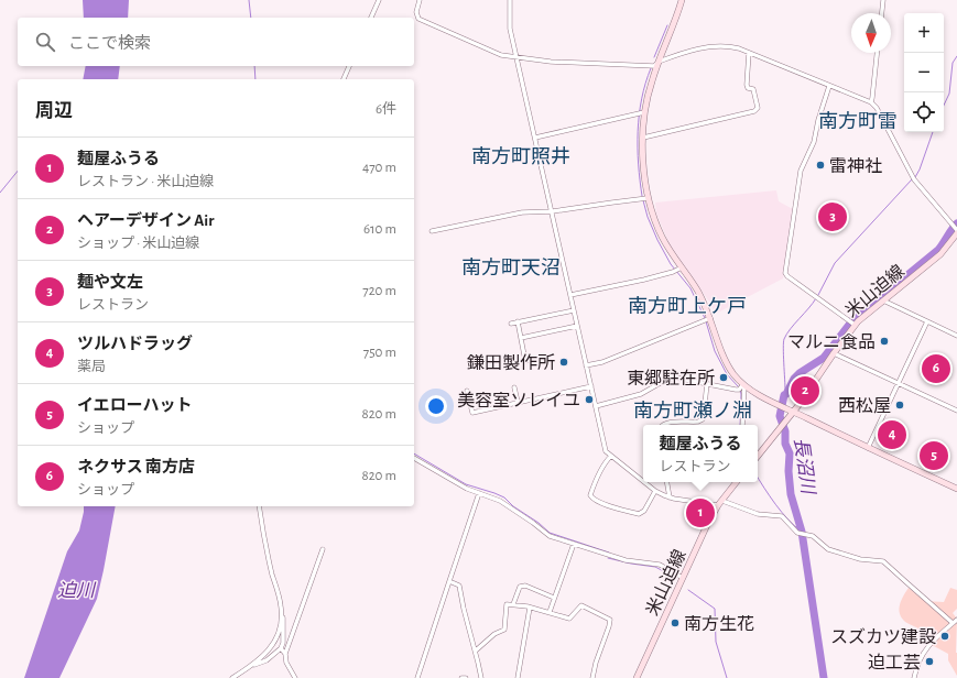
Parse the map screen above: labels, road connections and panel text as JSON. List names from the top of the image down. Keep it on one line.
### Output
{"streets":{"street":["米山迫線"]},"districts":["南方町雷","南方町照井","南方町天沼","南方町上ケ戸","南方町瀬ノ淵"],"water":["長沼川","迫川"],"places":["雷神社","マルニ食品","鎌田製作所","東郷駐在所","美容室ソレイユ","西松屋","南方生花","スズカツ建設","迫工芸"],"north":"bottom","page":{"map_buttons":["+","−"],"search":"ここで検索","heading":["周辺","6件"],"list":[{"mark":"1","name":"麺屋ふうる","note":"レストラン · 米山迫線","value":"470 m"},{"mark":"2","name":"ヘアーデザイン Air","note":"ショップ · 米山迫線","value":"610 m"},{"mark":"3","name":"麺や文左","note":"レストラン","value":"720 m"},{"mark":"4","name":"ツルハドラッグ","note":"薬局","value":"750 m"},{"mark":"5","name":"イエローハット","note":"ショップ","value":"820 m"},{"mark":"6","name":"ネクサス 南方店","note":"ショップ","value":"820 m"}],"pins":["3","6","2","4","5","1"],"popup":["麺屋ふうる","レストラン"]}}
